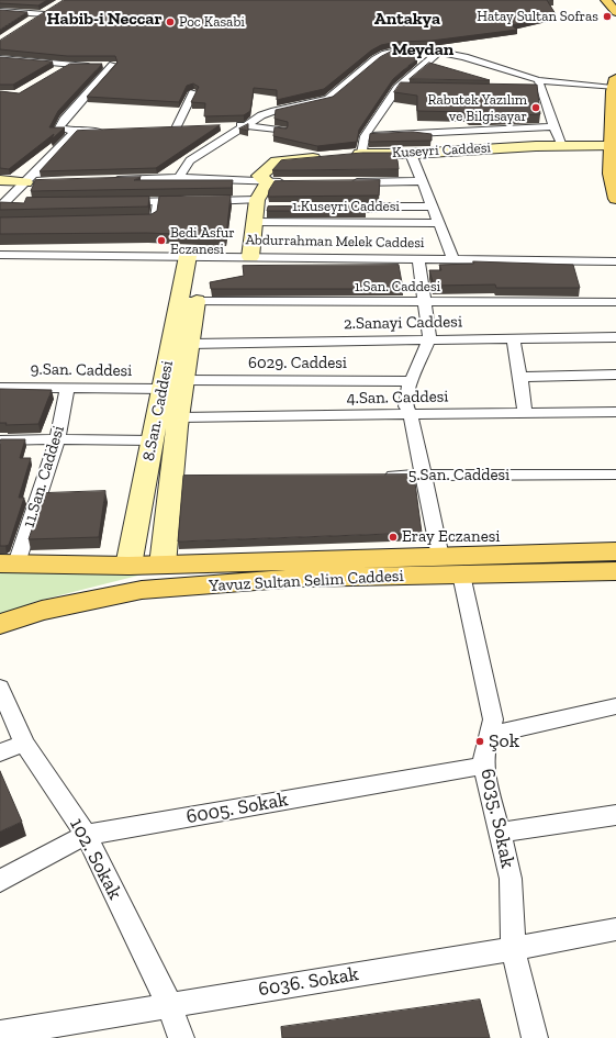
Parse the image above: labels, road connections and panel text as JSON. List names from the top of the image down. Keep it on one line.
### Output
{"streets":{"main road":["Yavuz Sultan Selim Caddesi"],"street":["Kuseyri Caddesi","1.Kuseyri Caddesi","Abdurrahman Melek Caddesi","1.San. Caddesi","2.Sanayi Caddesi","6029. Caddesi","9.San. Caddesi","4.San. Caddesi","8.San. Caddesi","5.San. Caddesi","11.San. Caddesi","6005. Sokak","6035. Sokak","102. Sokak","6036. Sokak"]},"crossings":[["Abdurrahman Melek Caddesi","8.San. Caddesi"],["1.San. Caddesi","8.San. Caddesi"],["2.Sanayi Caddesi","8.San. Caddesi"],["6029. Caddesi","8.San. Caddesi"],["9.San. Caddesi","8.San. Caddesi"],["9.San. Caddesi","11.San. Caddesi"],["4.San. Caddesi","8.San. Caddesi"],["8.San. Caddesi","Yavuz Sultan Selim Caddesi"],["11.San. Caddesi","Yavuz Sultan Selim Caddesi"],["Yavuz Sultan Selim Caddesi","6035. Sokak"],["6005. Sokak","6035. Sokak"],["6005. Sokak","102. Sokak"],["6035. Sokak","6036. Sokak"],["102. Sokak","6036. Sokak"]],"districts":["Habib-i Neccar","Antakya","Meydan"],"places":["Hatay Sultan Sofras","Poc Kasabi","Rabutek Yazılım ve Bilgisayar","Bedi Asfur Eczanesi","Eray Eczanesi","Şok"]}
